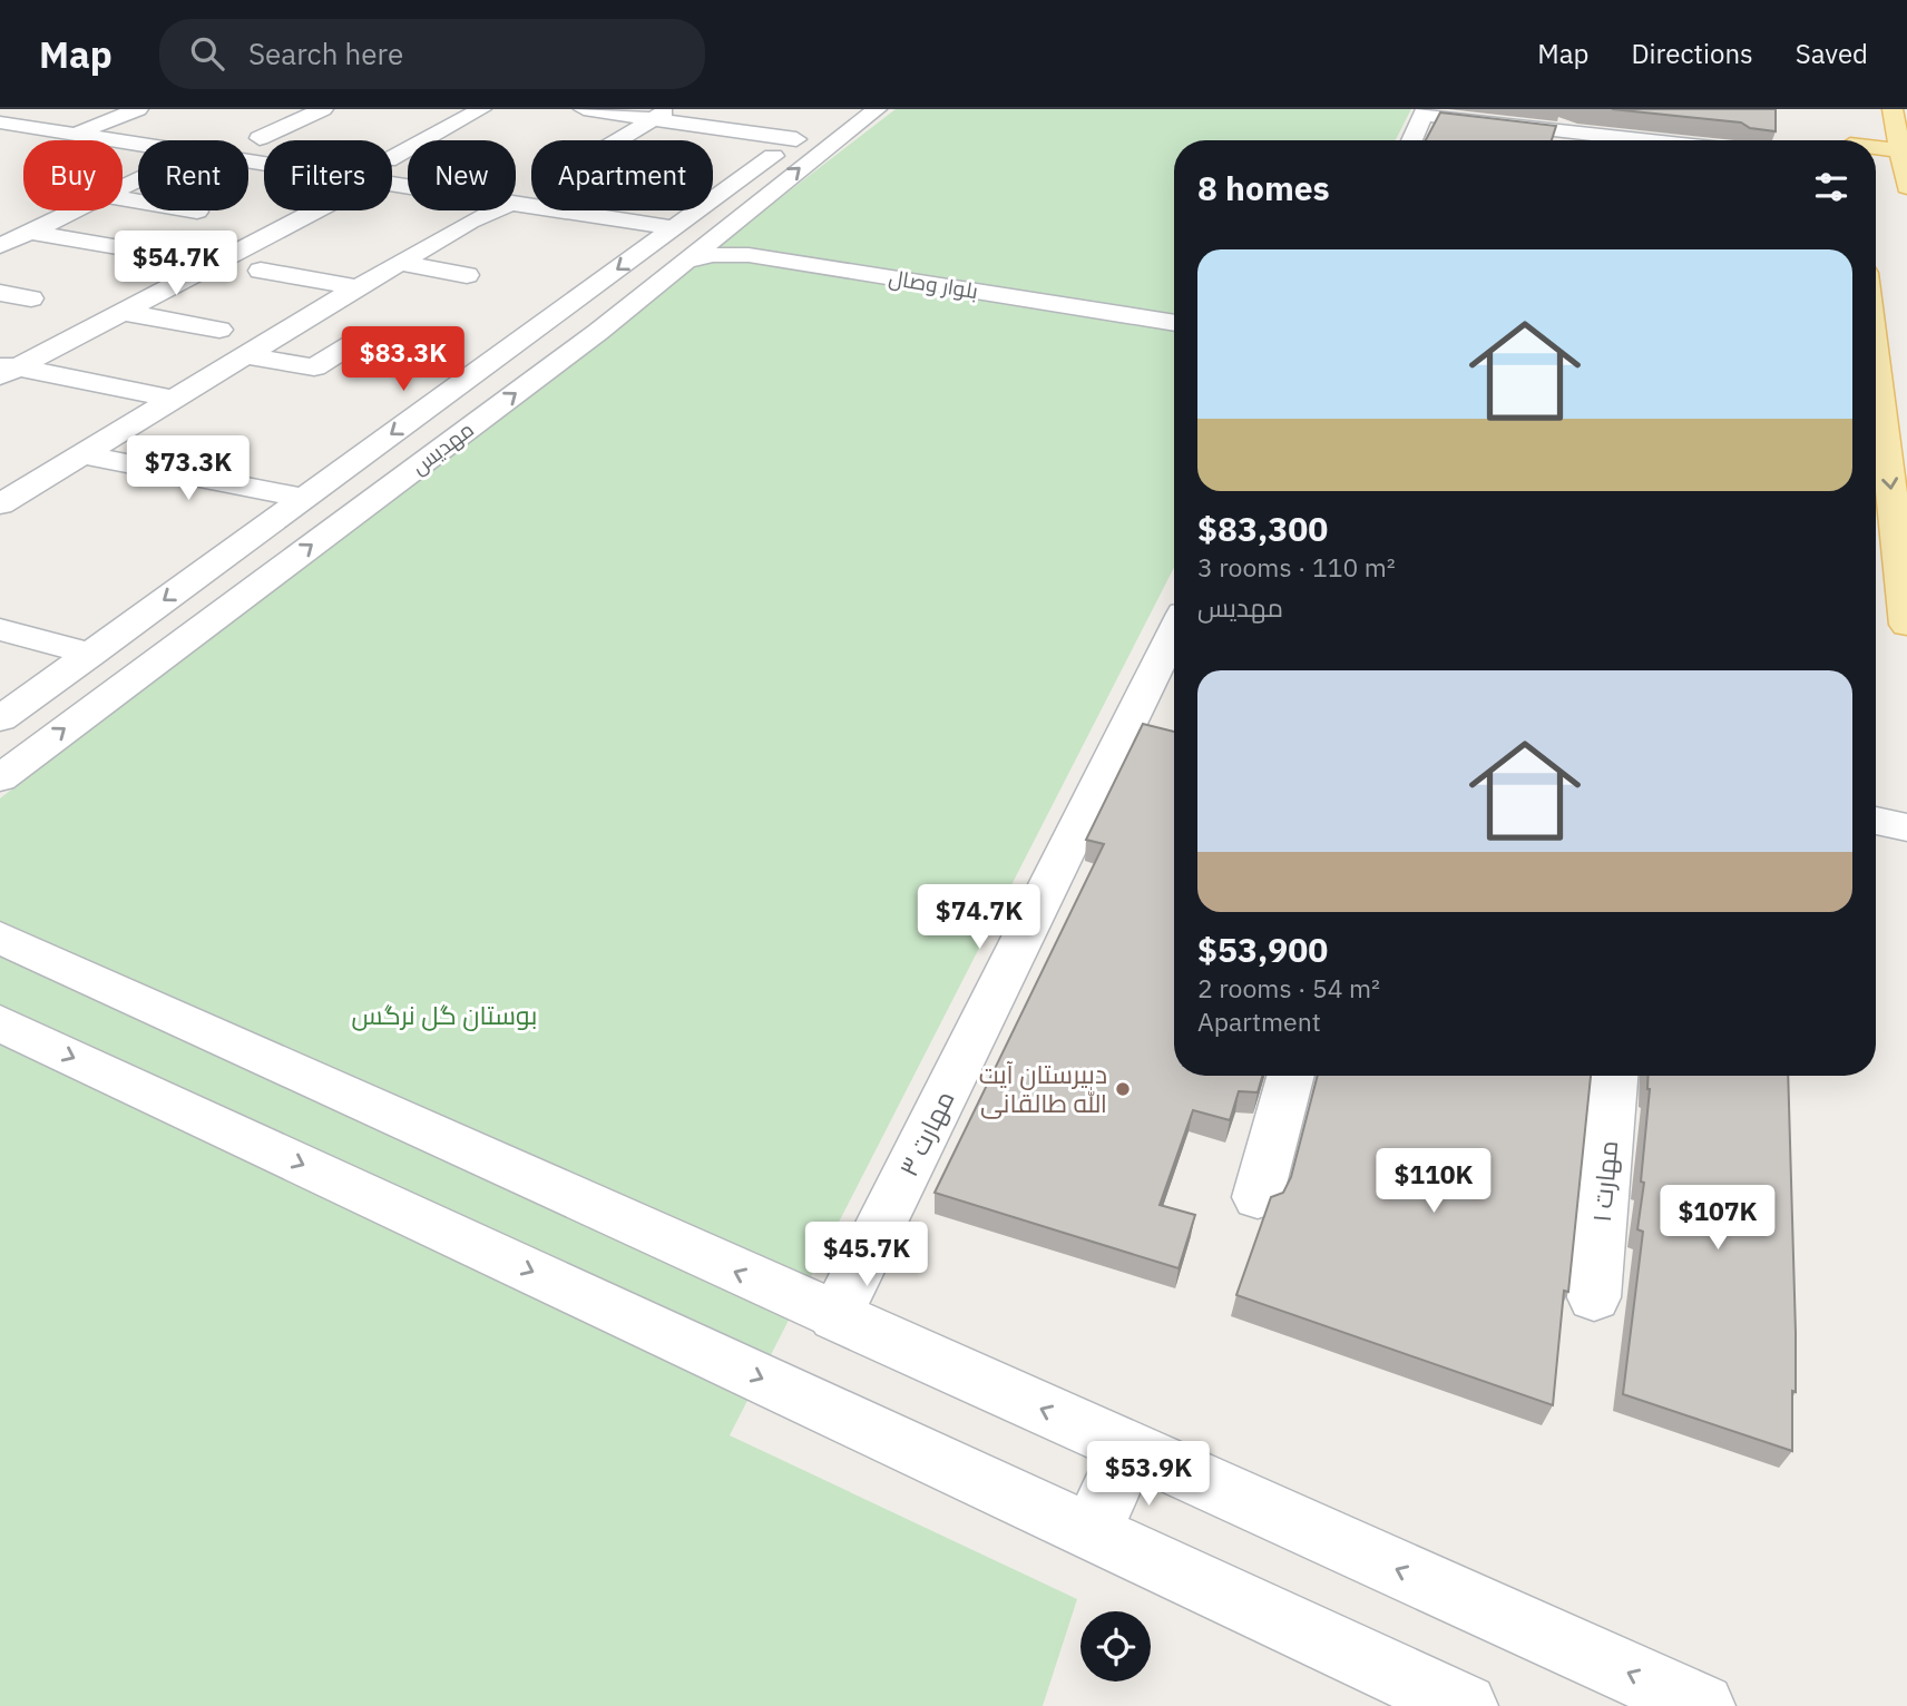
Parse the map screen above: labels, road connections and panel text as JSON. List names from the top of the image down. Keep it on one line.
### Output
{"streets":{"street":["بلوار وصال","مهدیس","مهارت ۳","مهارت ۱"]},"crossings":[["بلوار وصال","مهدیس"]],"parks":["بوستان گل نرگس"],"places":["دبیرستان آیت الله طالقانی"],"page":{"header":"Map","search":"Search here","nav":["Map","Directions","Saved"],"chip":["Buy","Rent","Filters","New","Apartment"],"heading":"8 homes","price":["$54.7K","$83.3K","$73.3K","$74.7K","$110K","$107K","$45.7K","$53.9K"],"list":[{"name":"$83,300","note":"3 rooms · 110 m² · مهدیس"},{"name":"$53,900","note":"2 rooms · 54 m² · Apartment"}]}}
